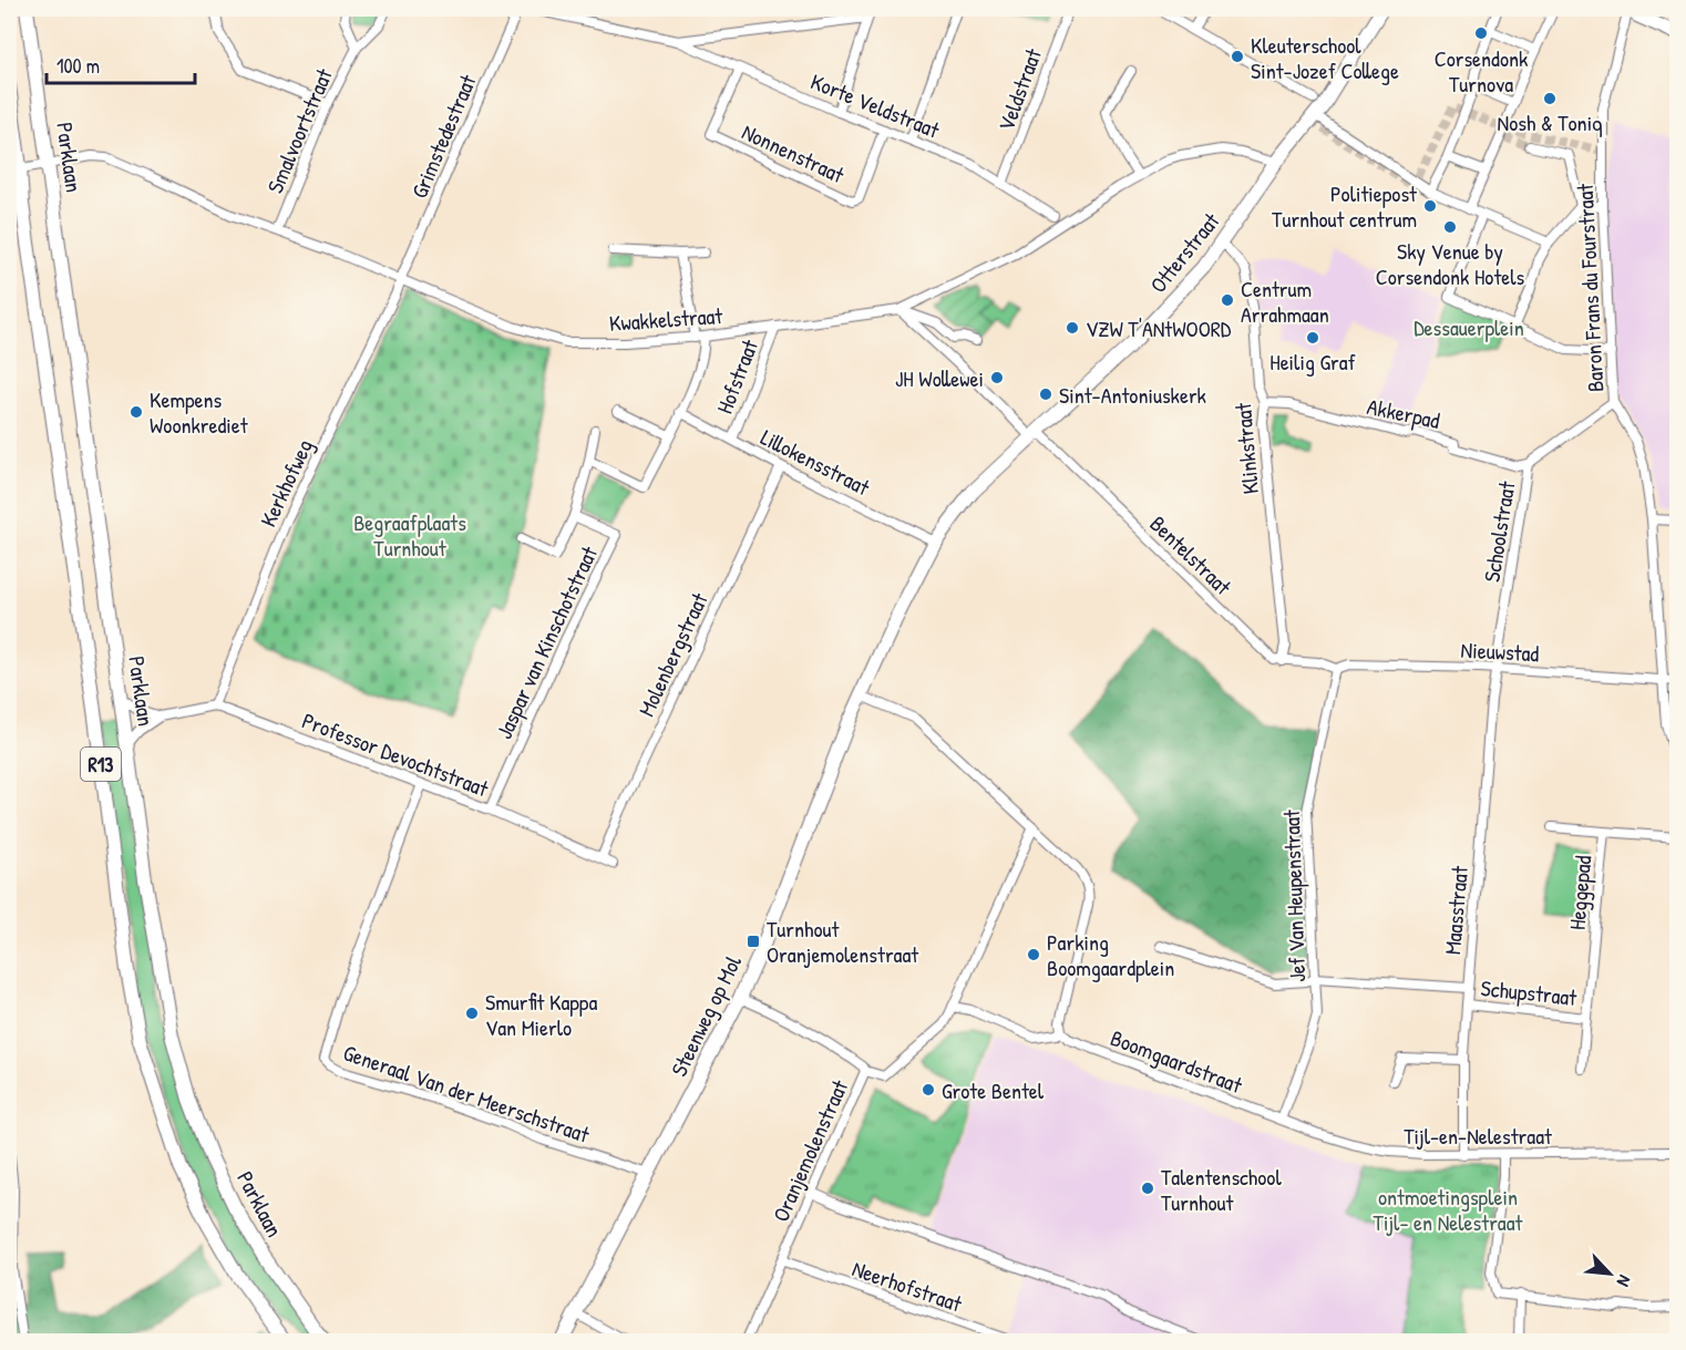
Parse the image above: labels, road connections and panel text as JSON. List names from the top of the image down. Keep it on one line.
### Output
{"streets":{"main road":["Parklaan","Otterstraat","R13","Steenweg op Mol"],"street":["Veldstraat","Korte Veldstraat","Smalvoortstraat","Grimstedestraat","Nonnenstraat","Baron Frans du Fourstraat","Kwakkelstraat","Hofstraat","Akkerpad","Klinkstraat","Lillokensstraat","Kerkhofweg","Schoolstraat","Bentelstraat","Jaspar van Kinschotstraat","Nieuwstad","Molenbergstraat","Professor Devochtstraat","Heggepad","Jef Van Heupenstraat","Maasstraat","Schupstraat","Boomgaardstraat","Generaal Van der Meerschstraat","Tijl-en-Nelestraat","Oranjemolenstraat","Neerhofstraat"]},"crossings":[["Veldstraat","Korte Veldstraat"],["Korte Veldstraat","Nonnenstraat"],["Smalvoortstraat","Kwakkelstraat"],["Grimstedestraat","Kwakkelstraat"],["Grimstedestraat","Kerkhofweg"],["Parklaan","Kwakkelstraat"],["Otterstraat","Kwakkelstraat"],["Otterstraat","Klinkstraat"],["Otterstraat","Lillokensstraat"],["Otterstraat","Bentelstraat"],["Otterstraat","Steenweg op Mol"],["Baron Frans du Fourstraat","Schoolstraat"],["Baron Frans du Fourstraat","Nieuwstad"],["Kwakkelstraat","Hofstraat"],["Kwakkelstraat","Kerkhofweg"],["Kwakkelstraat","Bentelstraat"],["Kwakkelstraat","R13"],["Hofstraat","Lillokensstraat"],["Akkerpad","Klinkstraat"],["Akkerpad","Schoolstraat"],["Klinkstraat","Bentelstraat"],["Lillokensstraat","Molenbergstraat"],["Kerkhofweg","Professor Devochtstraat"],["Schoolstraat","Nieuwstad"],["Schoolstraat","Maasstraat"],["Jaspar van Kinschotstraat","Professor Devochtstraat"],["Nieuwstad","Jef Van Heupenstraat"],["Nieuwstad","Maasstraat"],["Molenbergstraat","Professor Devochtstraat"],["Professor Devochtstraat","Generaal Van der Meerschstraat"],["Heggepad","Schupstraat"],["Jef Van Heupenstraat","Boomgaardstraat"],["Jef Van Heupenstraat","Tijl-en-Nelestraat"],["Maasstraat","Schupstraat"],["Maasstraat","Tijl-en-Nelestraat"],["Steenweg op Mol","Generaal Van der Meerschstraat"],["Steenweg op Mol","Oranjemolenstraat"],["Boomgaardstraat","Tijl-en-Nelestraat"],["Oranjemolenstraat","Neerhofstraat"]],"parks":["Dessauerplein","Begraafplaats Turnhout","ontmoetingsplein Tijl- en Nelestraat"],"places":{"other":["Corsendonk Turnova","Kleuterschool Sint-Jozef College","Nosh & Toniq","Politiepost Turnhout centrum","Sky Venue by Corsendonk Hotels","Centrum Arrahmaan","VZW T'ANtWOORD","Heilig Graf","JH Wollewei","Sint-Antoniuskerk","Kempens Woonkrediet","Parking Boomgaardplein","Smurfit Kappa Van Mierlo","Grote Bentel","Talentenschool Turnhout"],"transit":["Turnhout Oranjemolenstraat"]},"scale_bar":"100 m","north":"bottom right"}
